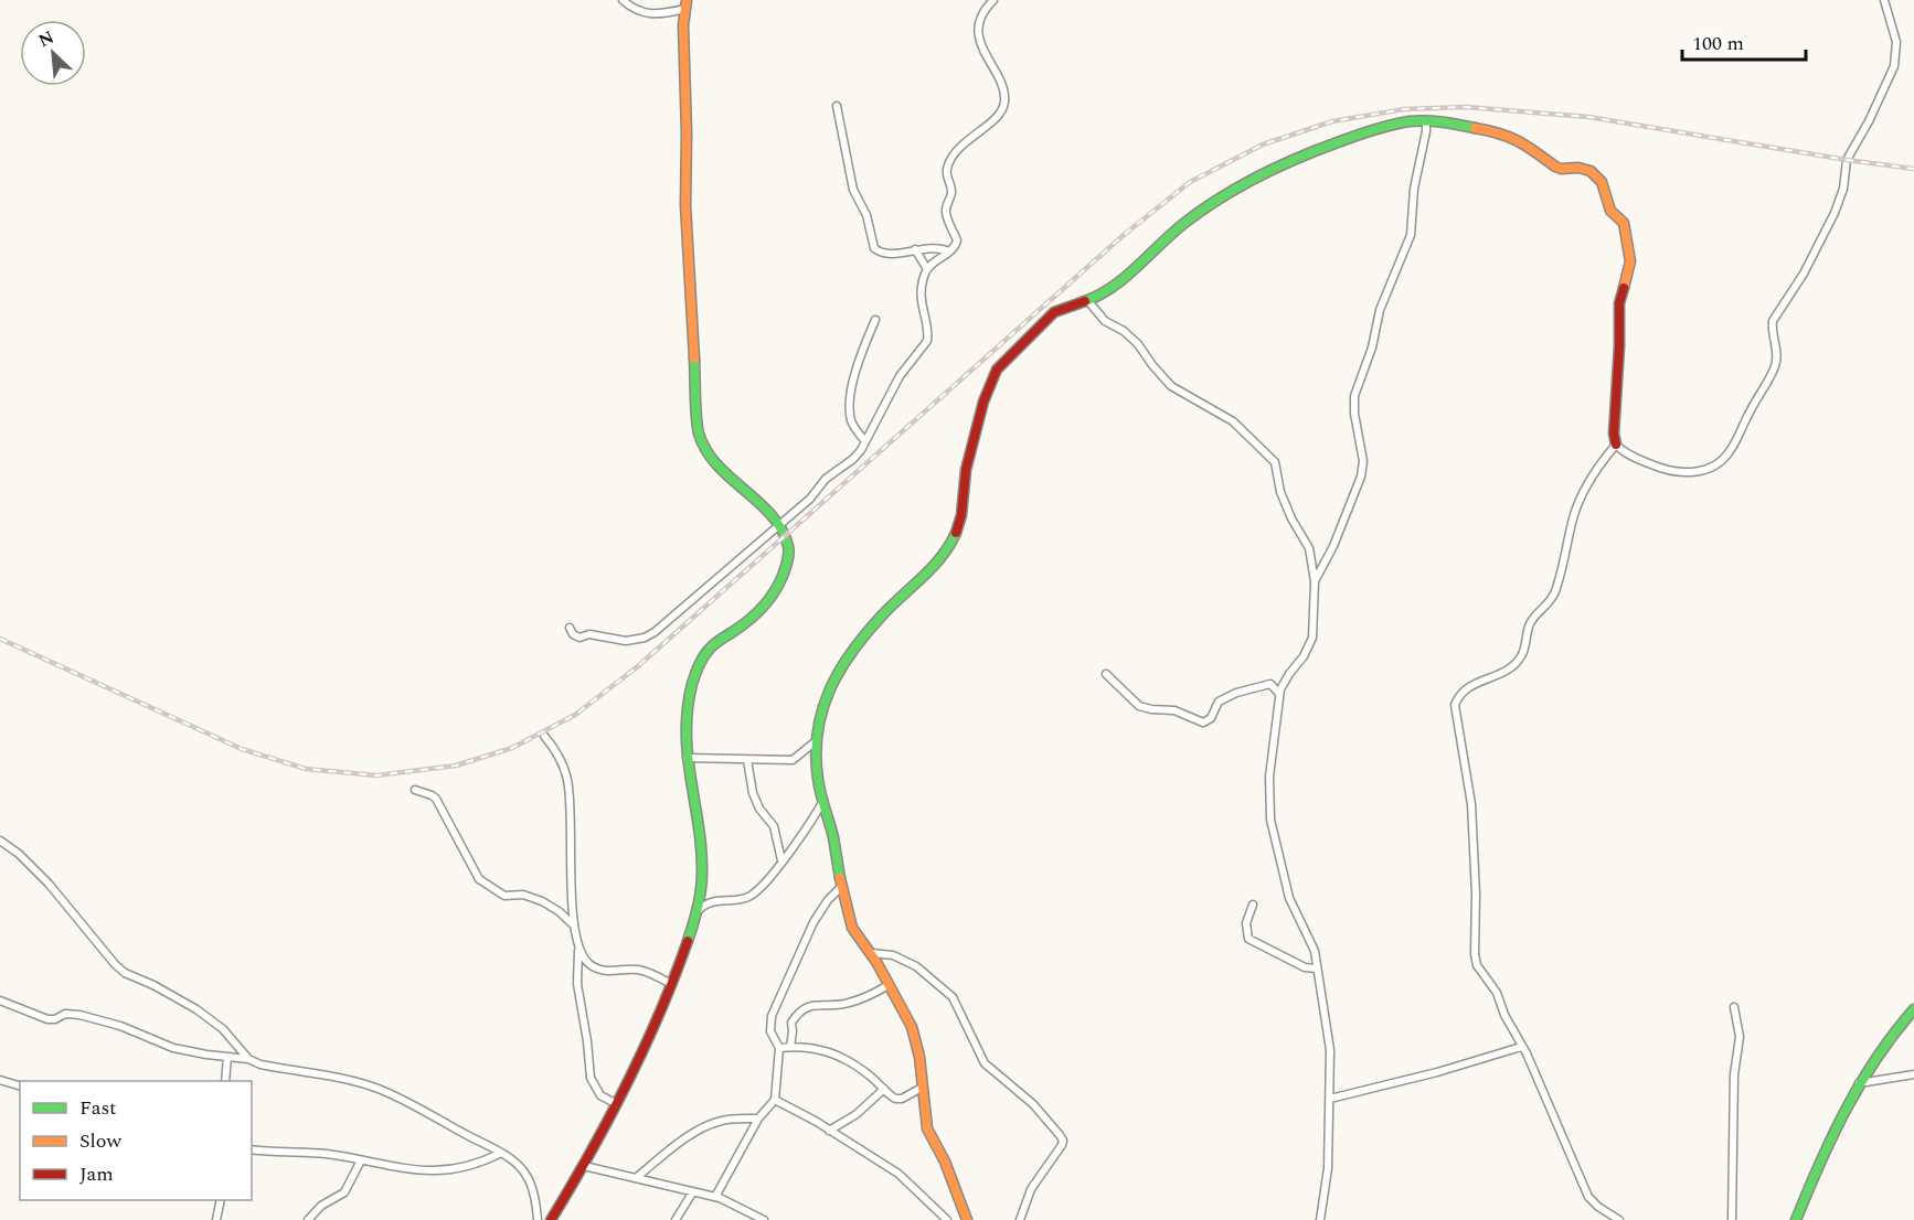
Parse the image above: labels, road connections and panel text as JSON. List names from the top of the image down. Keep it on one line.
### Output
{"legend":["Fast","Slow","Jam"],"scale_bar":"100 m","north":"top left"}
